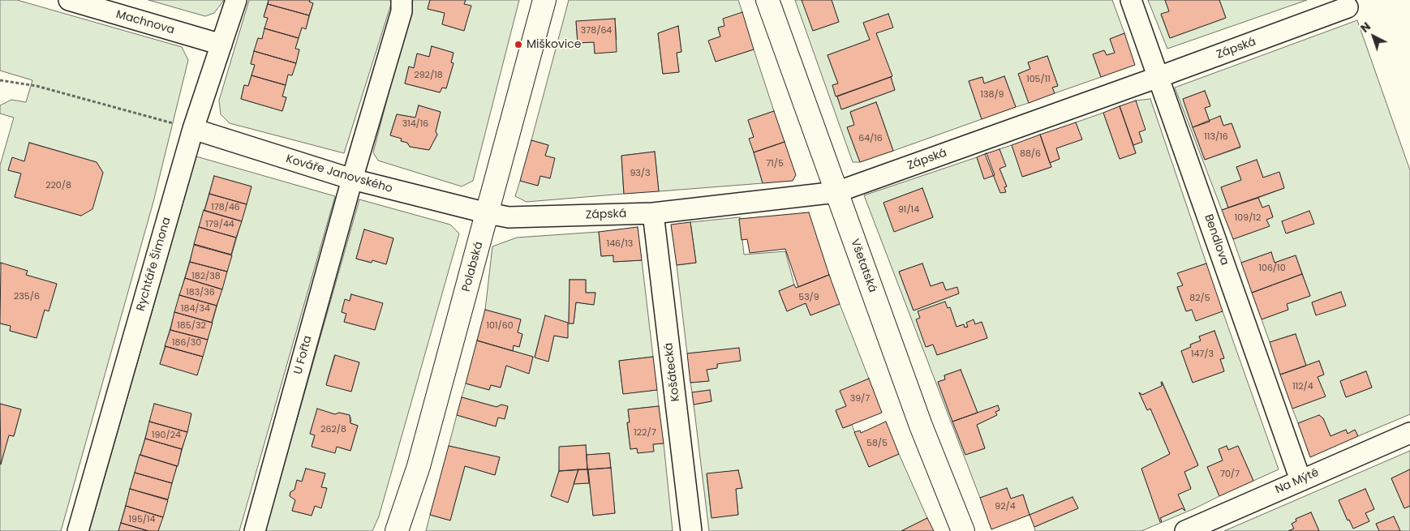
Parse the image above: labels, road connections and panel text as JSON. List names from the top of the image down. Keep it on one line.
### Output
{"streets":{"street":["Machnova","Zápská","Kováře Janovského","Bendlova","Rychtáře Šimona","Všetatská","Polabská","U Fořta","Košátecká","Na Mýtě"]},"crossings":[["Machnova","Rychtáře Šimona"],["Zápská","Kováře Janovského"],["Zápská","Bendlova"],["Zápská","Všetatská"],["Zápská","Polabská"],["Zápská","Košátecká"],["Kováře Janovského","Rychtáře Šimona"],["Kováře Janovského","Polabská"],["Kováře Janovského","U Fořta"],["Bendlova","Na Mýtě"]],"places":["Miškovice"],"house_numbers":["378/64","292/18","105/11","138/9","314/16","113/16","64/16","88/6","71/5","93/3","220/8","178/46","91/14","109/12","179/44","146/13","106/10","182/38","183/36","235/6","53/9","82/5","184/34","185/32","101/60","186/30","147/3","112/4","39/7","262/8","122/7","190/24","58/5","70/7","92/4","195/14"],"north":"top left"}
